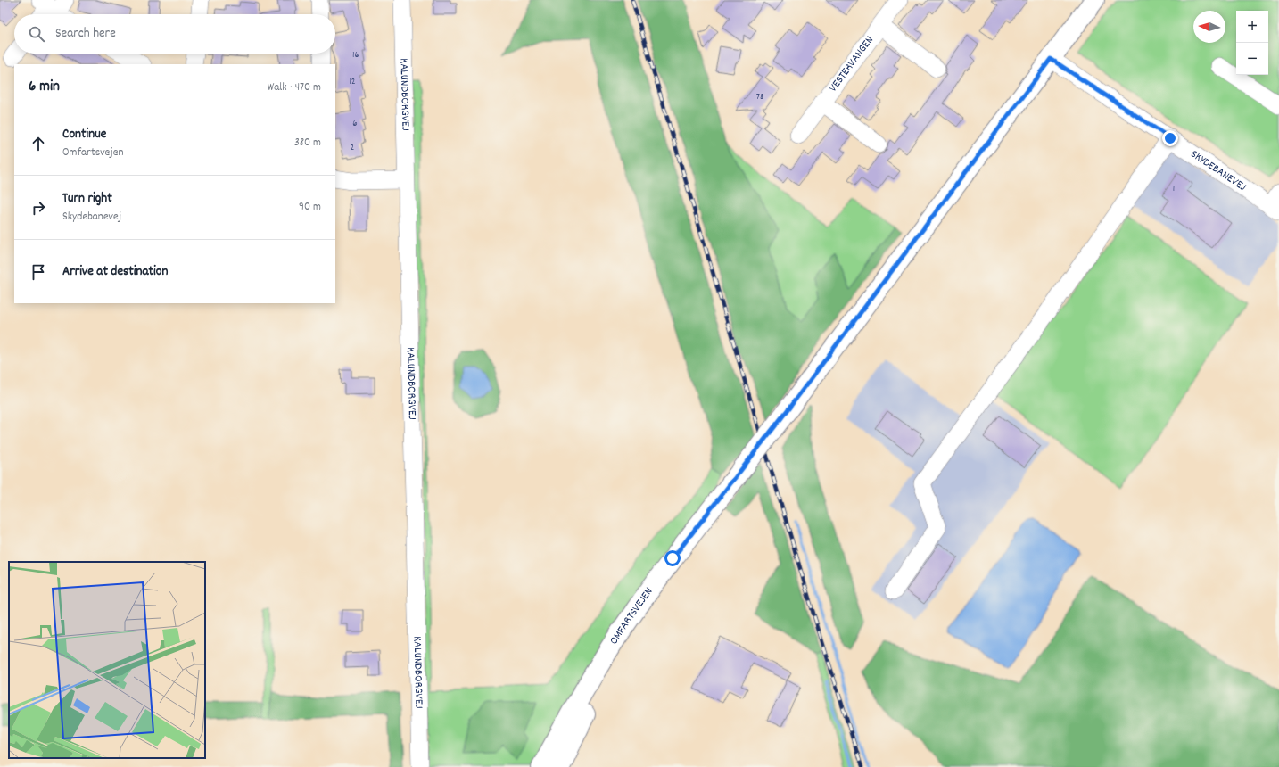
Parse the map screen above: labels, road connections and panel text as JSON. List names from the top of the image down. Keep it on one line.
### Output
{"streets":{"main road":["OMFARTSVEJEN"],"street":["VESTERVANGEN","KALUNDBORGVEJ","SKYDEBANEVEJ"]},"crossings":[["SKYDEBANEVEJ","OMFARTSVEJEN"]],"house_numbers":["16","12","78","6","2","1"],"north":"left","page":{"map_buttons":["+","−"],"search":"Search here","heading":["6 min","Walk · 470 m"],"list":[["Continue","Omfartsvejen","380 m"],["Turn right","Skydebanevej","90 m"],"Arrive at destination"]}}
